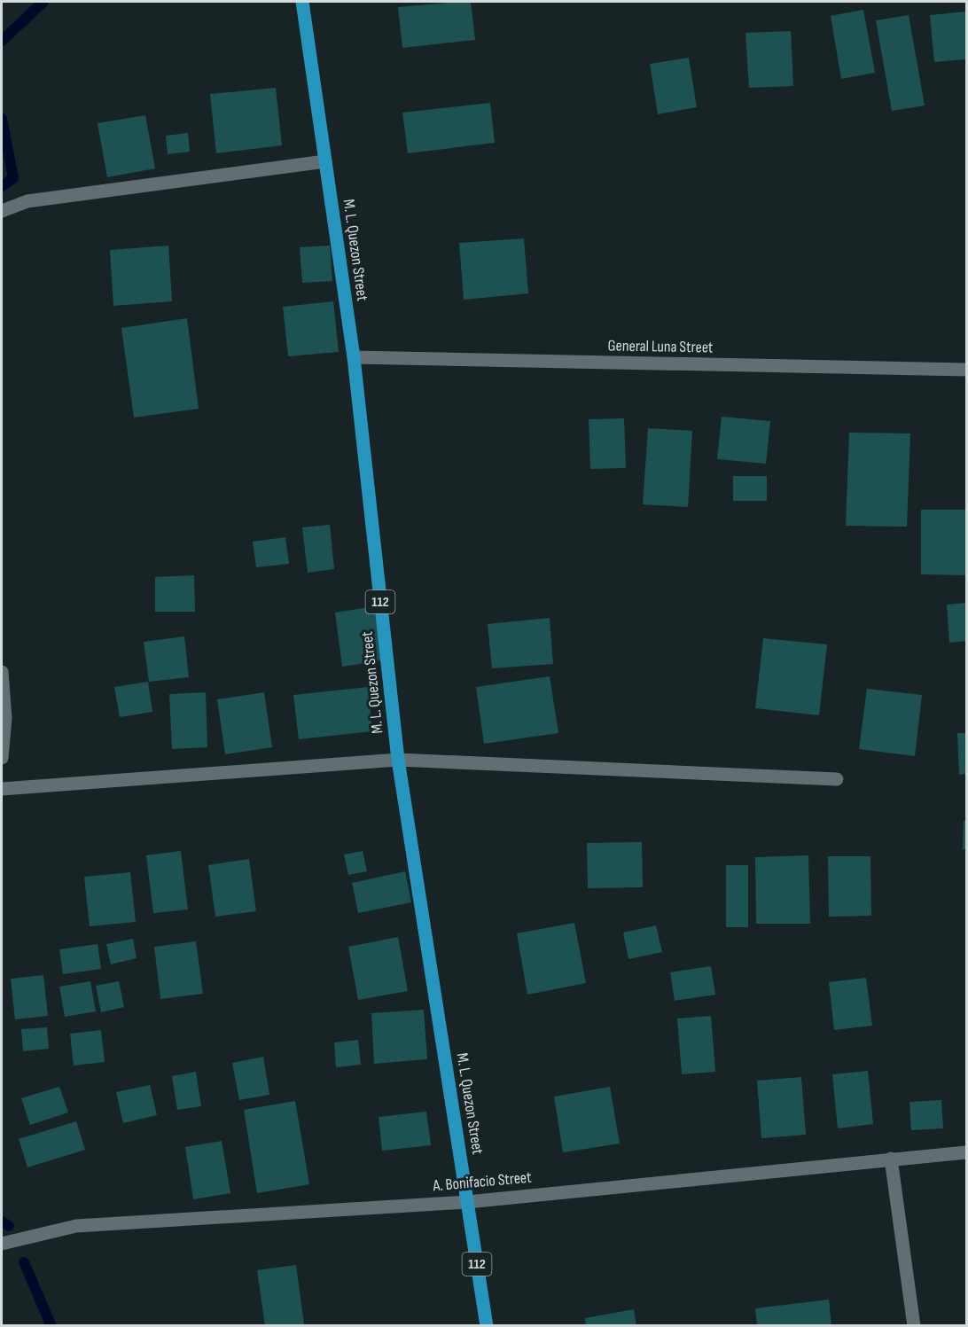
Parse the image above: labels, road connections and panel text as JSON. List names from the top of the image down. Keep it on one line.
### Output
{"streets":{"main road":["M. L. Quezon Street","112"],"street":["General Luna Street","A. Bonifacio Street"]},"crossings":[["M. L. Quezon Street","General Luna Street"],["M. L. Quezon Street","A. Bonifacio Street"]]}
